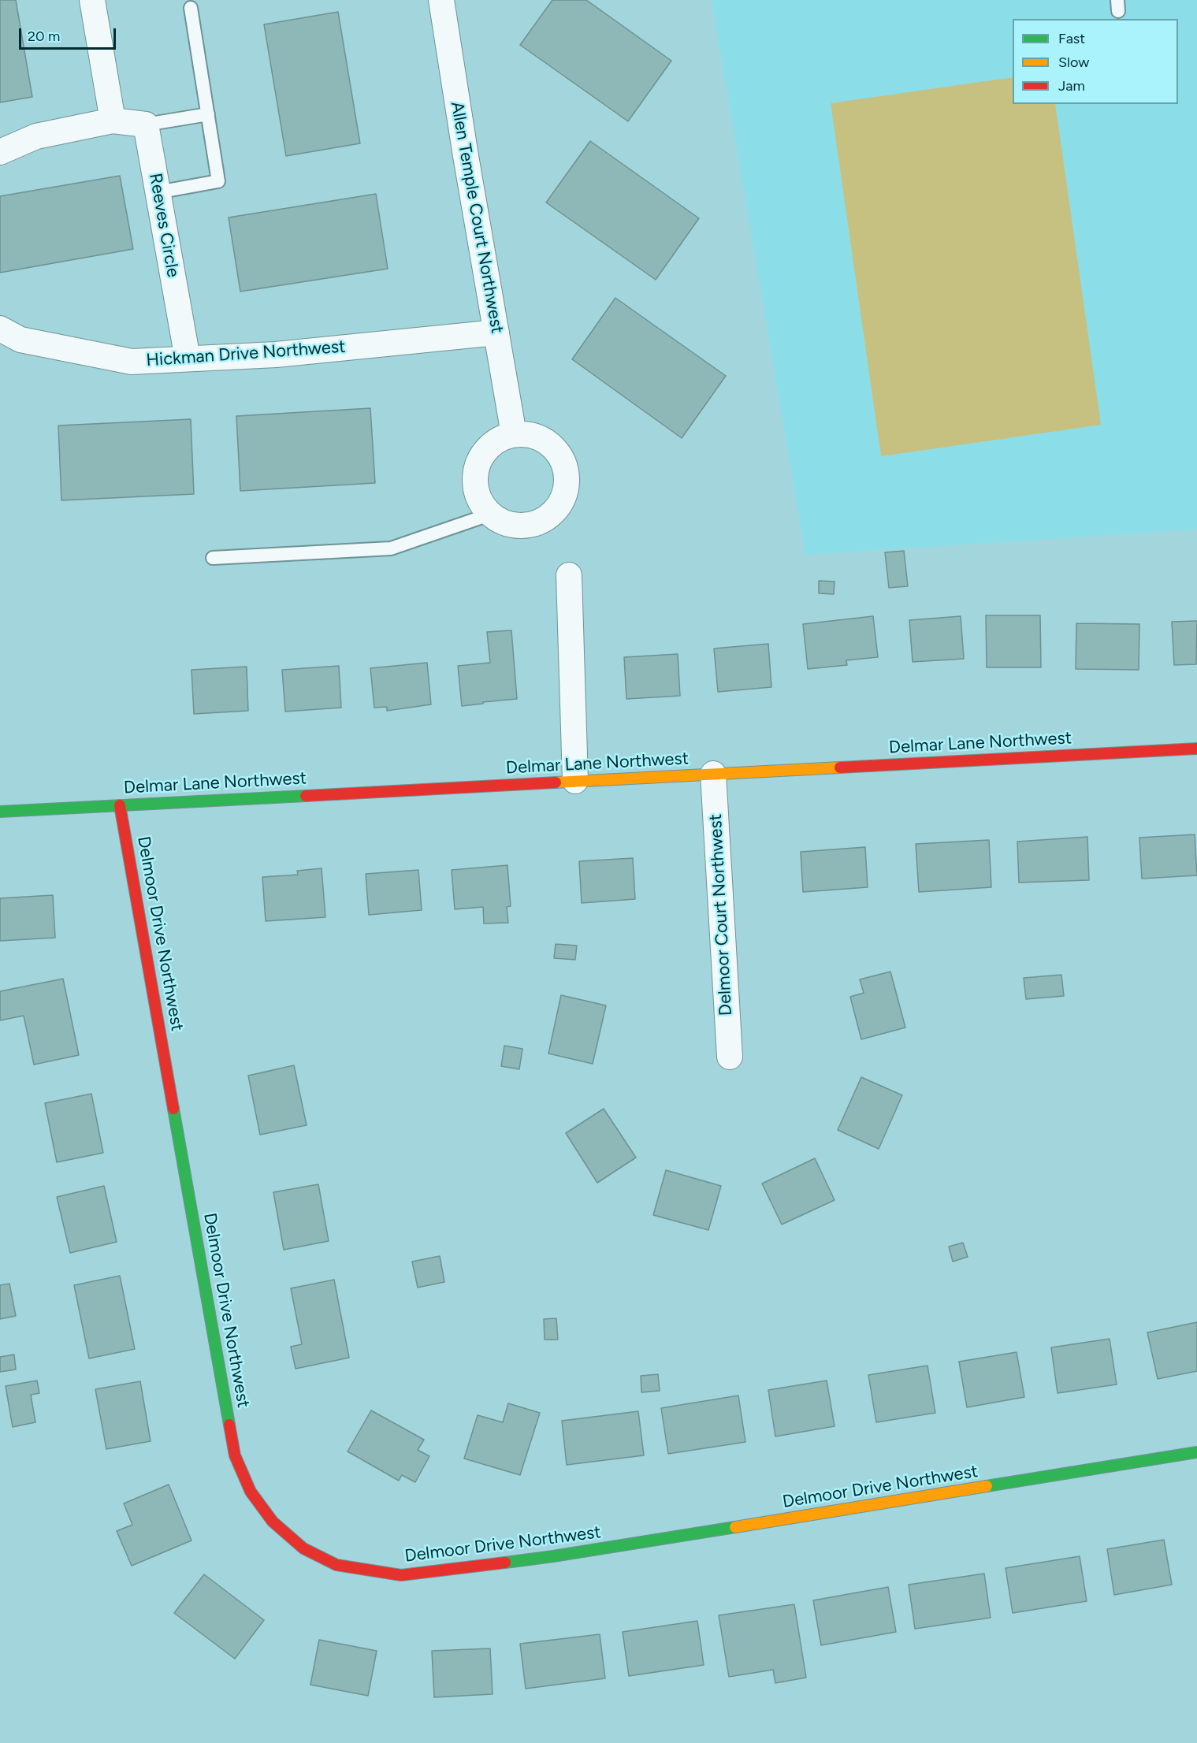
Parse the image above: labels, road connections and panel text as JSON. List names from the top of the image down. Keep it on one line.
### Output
{"streets":{"street":["Allen Temple Court Northwest","Reeves Circle","Hickman Drive Northwest","Delmar Lane Northwest","Delmoor Court Northwest","Delmoor Drive Northwest"]},"crossings":[["Allen Temple Court Northwest","Hickman Drive Northwest"],["Reeves Circle","Hickman Drive Northwest"],["Delmar Lane Northwest","Delmoor Court Northwest"],["Delmar Lane Northwest","Delmoor Drive Northwest"]],"legend":["Fast","Slow","Jam"],"scale_bar":"20 m"}
